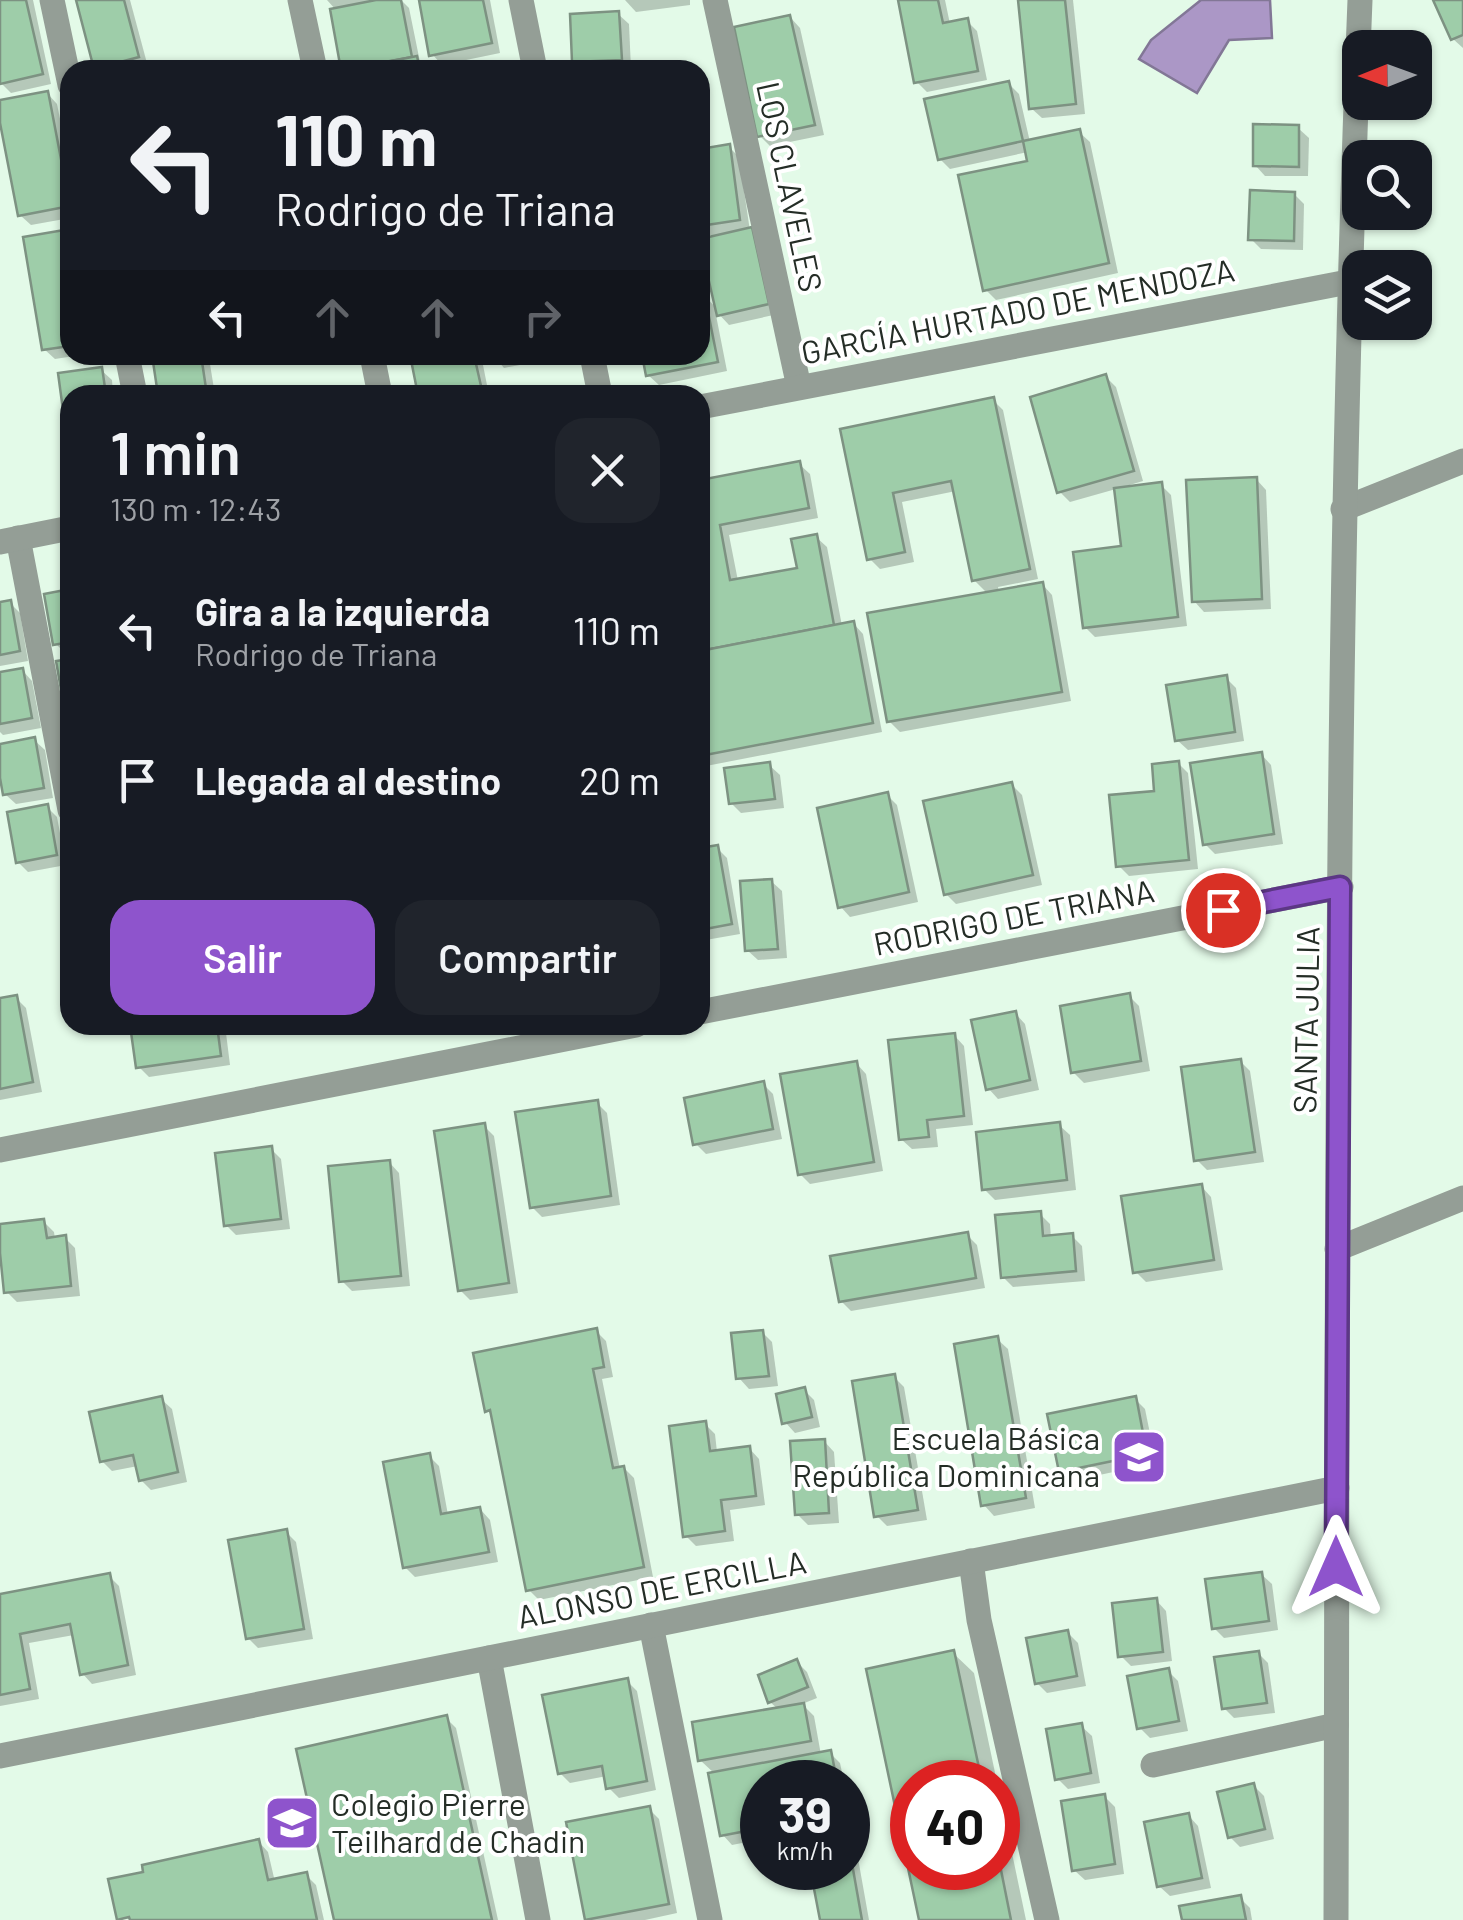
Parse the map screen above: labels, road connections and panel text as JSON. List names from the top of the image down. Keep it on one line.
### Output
{"streets":{"street":["LOS CLAVELES","GARCÍA HURTADO DE MENDOZA","RODRIGO DE TRIANA","SANTA JULIA","ALONSO DE ERCILLA"]},"crossings":[["LOS CLAVELES","GARCÍA HURTADO DE MENDOZA"],["RODRIGO DE TRIANA","SANTA JULIA"],["SANTA JULIA","ALONSO DE ERCILLA"]],"places":{"school or university":["Escuela Básica República Dominicana","Colegio Pierre Teilhard de Chadin"]},"north":"left","page":{"turn":["110 m","Rodrigo de Triana"],"heading":["1 min","130 m · 12:43"],"list":[{"name":"Gira a la izquierda","note":"Rodrigo de Triana","value":"110 m"},{"name":"Llegada al destino","value":"20 m"}],"buttons":["Salir","Compartir"],"speed":"39 km/h","limit":"40"}}
